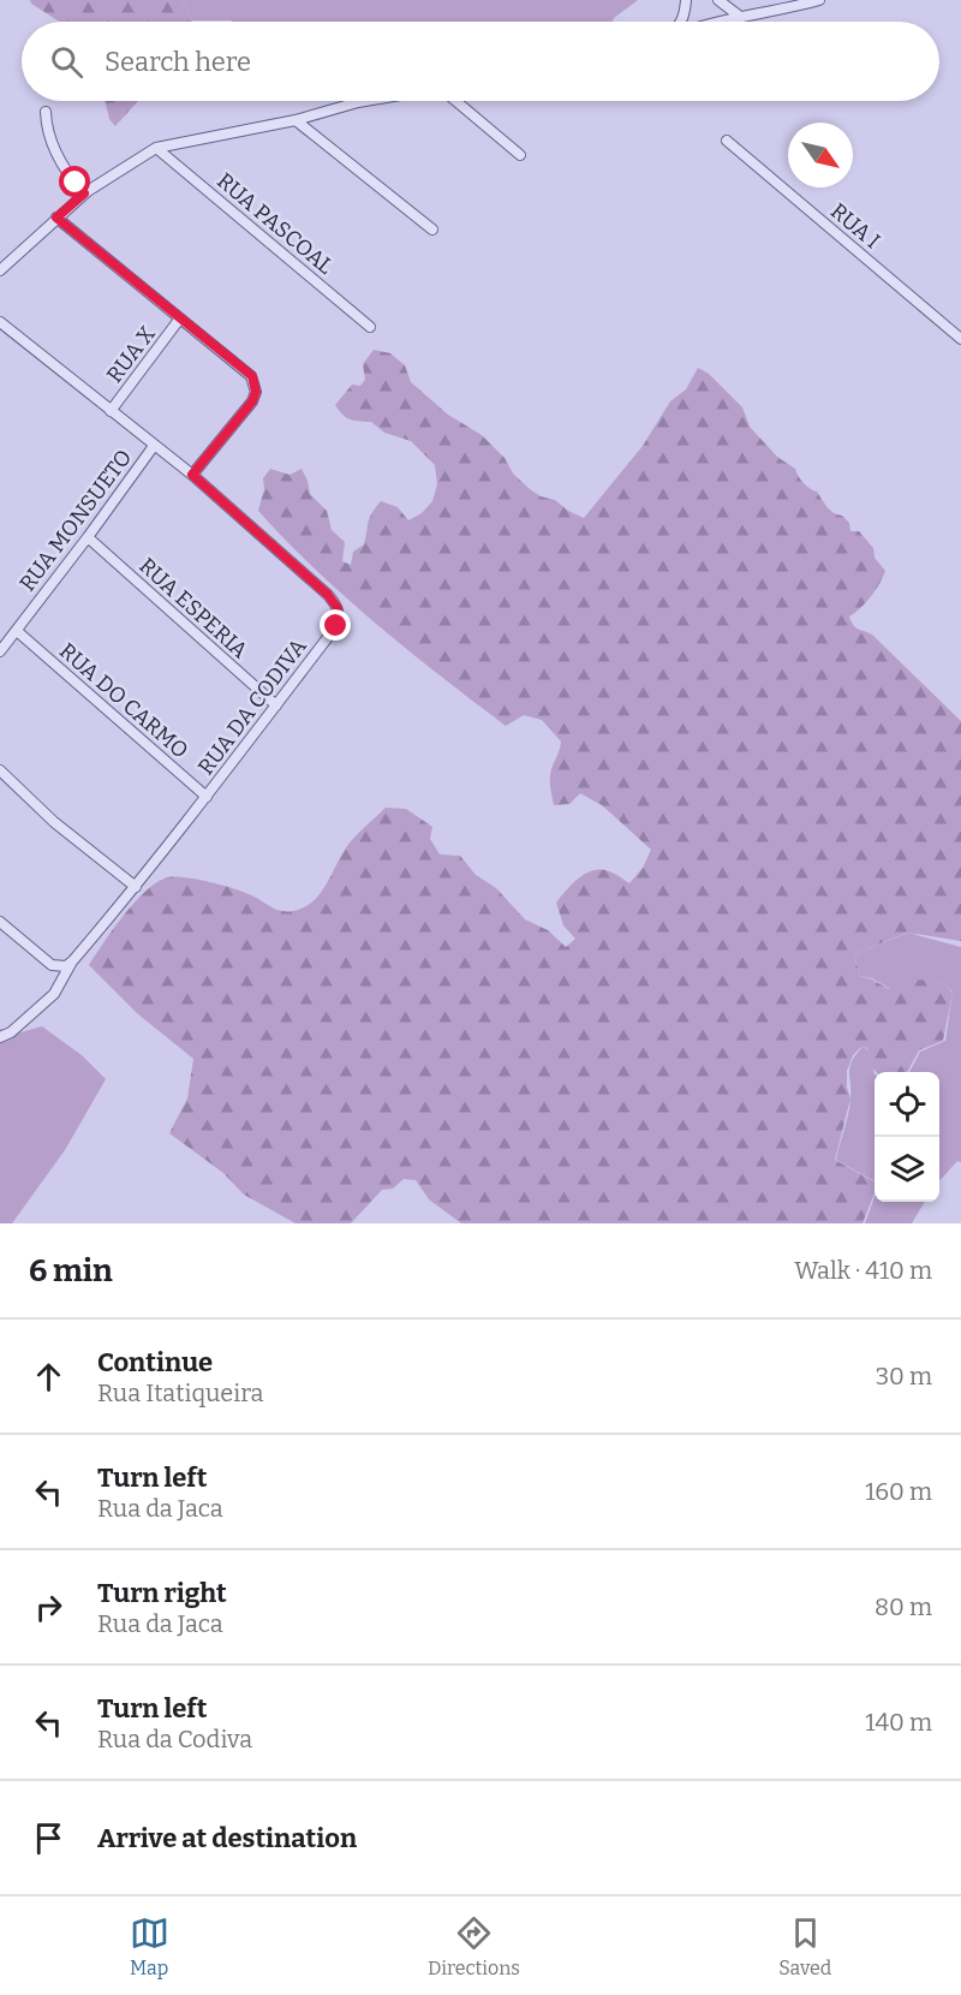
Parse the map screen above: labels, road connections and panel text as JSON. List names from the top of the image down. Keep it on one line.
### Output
{"streets":{"street":["RUA PASCOAL","RUA I","RUA X","RUA MONSUETO","RUA ESPERIA","RUA DO CARMO","RUA DA CODIVA"]},"crossings":[["RUA X","RUA DA CODIVA"],["RUA MONSUETO","RUA ESPERIA"],["RUA MONSUETO","RUA DO CARMO"],["RUA MONSUETO","RUA DA CODIVA"],["RUA ESPERIA","RUA DA CODIVA"],["RUA DO CARMO","RUA DA CODIVA"]],"north":"bottom right","page":{"search":"Search here","heading":["6 min","Walk · 410 m"],"list":[["Continue","Rua Itatiqueira","30 m"],["Turn left","Rua da Jaca","160 m"],["Turn right","Rua da Jaca","80 m"],["Turn left","Rua da Codiva","140 m"],"Arrive at destination"],"nav":["Map","Directions","Saved"]}}
